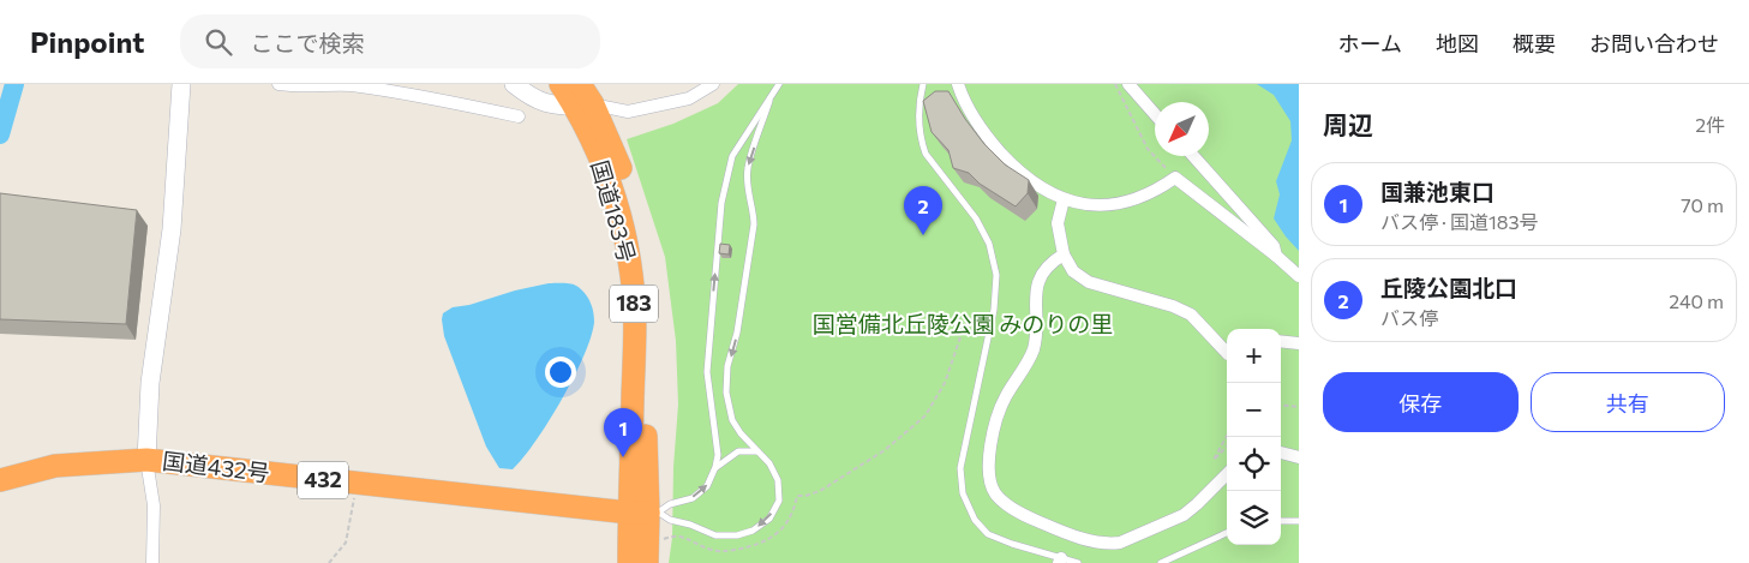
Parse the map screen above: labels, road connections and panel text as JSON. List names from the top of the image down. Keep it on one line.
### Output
{"streets":{"highway":["国道183号","183","国道432号","432"]},"crossings":[["国道183号","国道432号"]],"parks":["国営備北丘陵公園 みのりの里"],"north":"bottom left","page":{"header":"Pinpoint","search":"ここで検索","nav":["ホーム","地図","概要","お問い合わせ"],"heading":["周辺","2件"],"list":[{"mark":"1","name":"国兼池東口","note":"バス停 · 国道183号","value":"70 m"},{"mark":"2","name":"丘陵公園北口","note":"バス停","value":"240 m"}],"pins":["2","1"],"map_buttons":["+","−"],"buttons":["保存","共有"]}}
